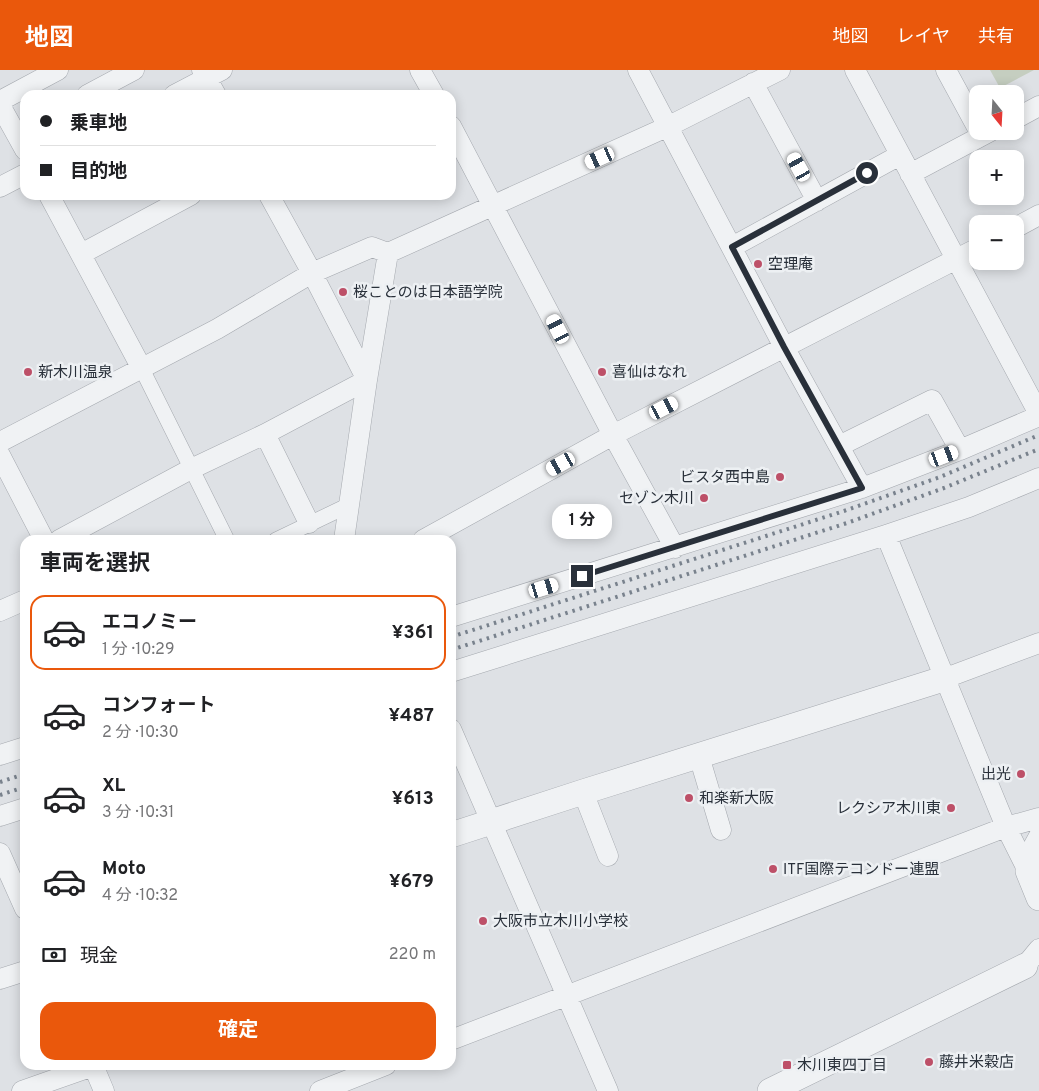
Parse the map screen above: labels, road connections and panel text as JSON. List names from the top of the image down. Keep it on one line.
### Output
{"places":{"other":["空理庵","桜ことのは日本語学院","新木川温泉","喜仙はなれ","ビスタ西中島","セゾン木川","出光","和楽新大阪","レクシア木川東","ITF国際テコンドー連盟","大阪市立木川小学校","藤井米穀店"],"transit":["木川東四丁目"]},"north":"bottom","page":{"header":"地図","nav":["地図","レイヤ","共有"],"map_buttons":["+","−"],"banner":["乗車地","目的地"],"bubble":"1 分","heading":"車両を選択","list":[{"name":"エコノミー","note":"1 分 · 10:29","value":"¥361"},{"name":"コンフォート","note":"2 分 · 10:30","value":"¥487"},{"name":"XL","note":"3 分 · 10:31","value":"¥613"},{"name":"Moto","note":"4 分 · 10:32","value":"¥679"}],"pay":["現金","220 m"],"buttons":"確定"}}
